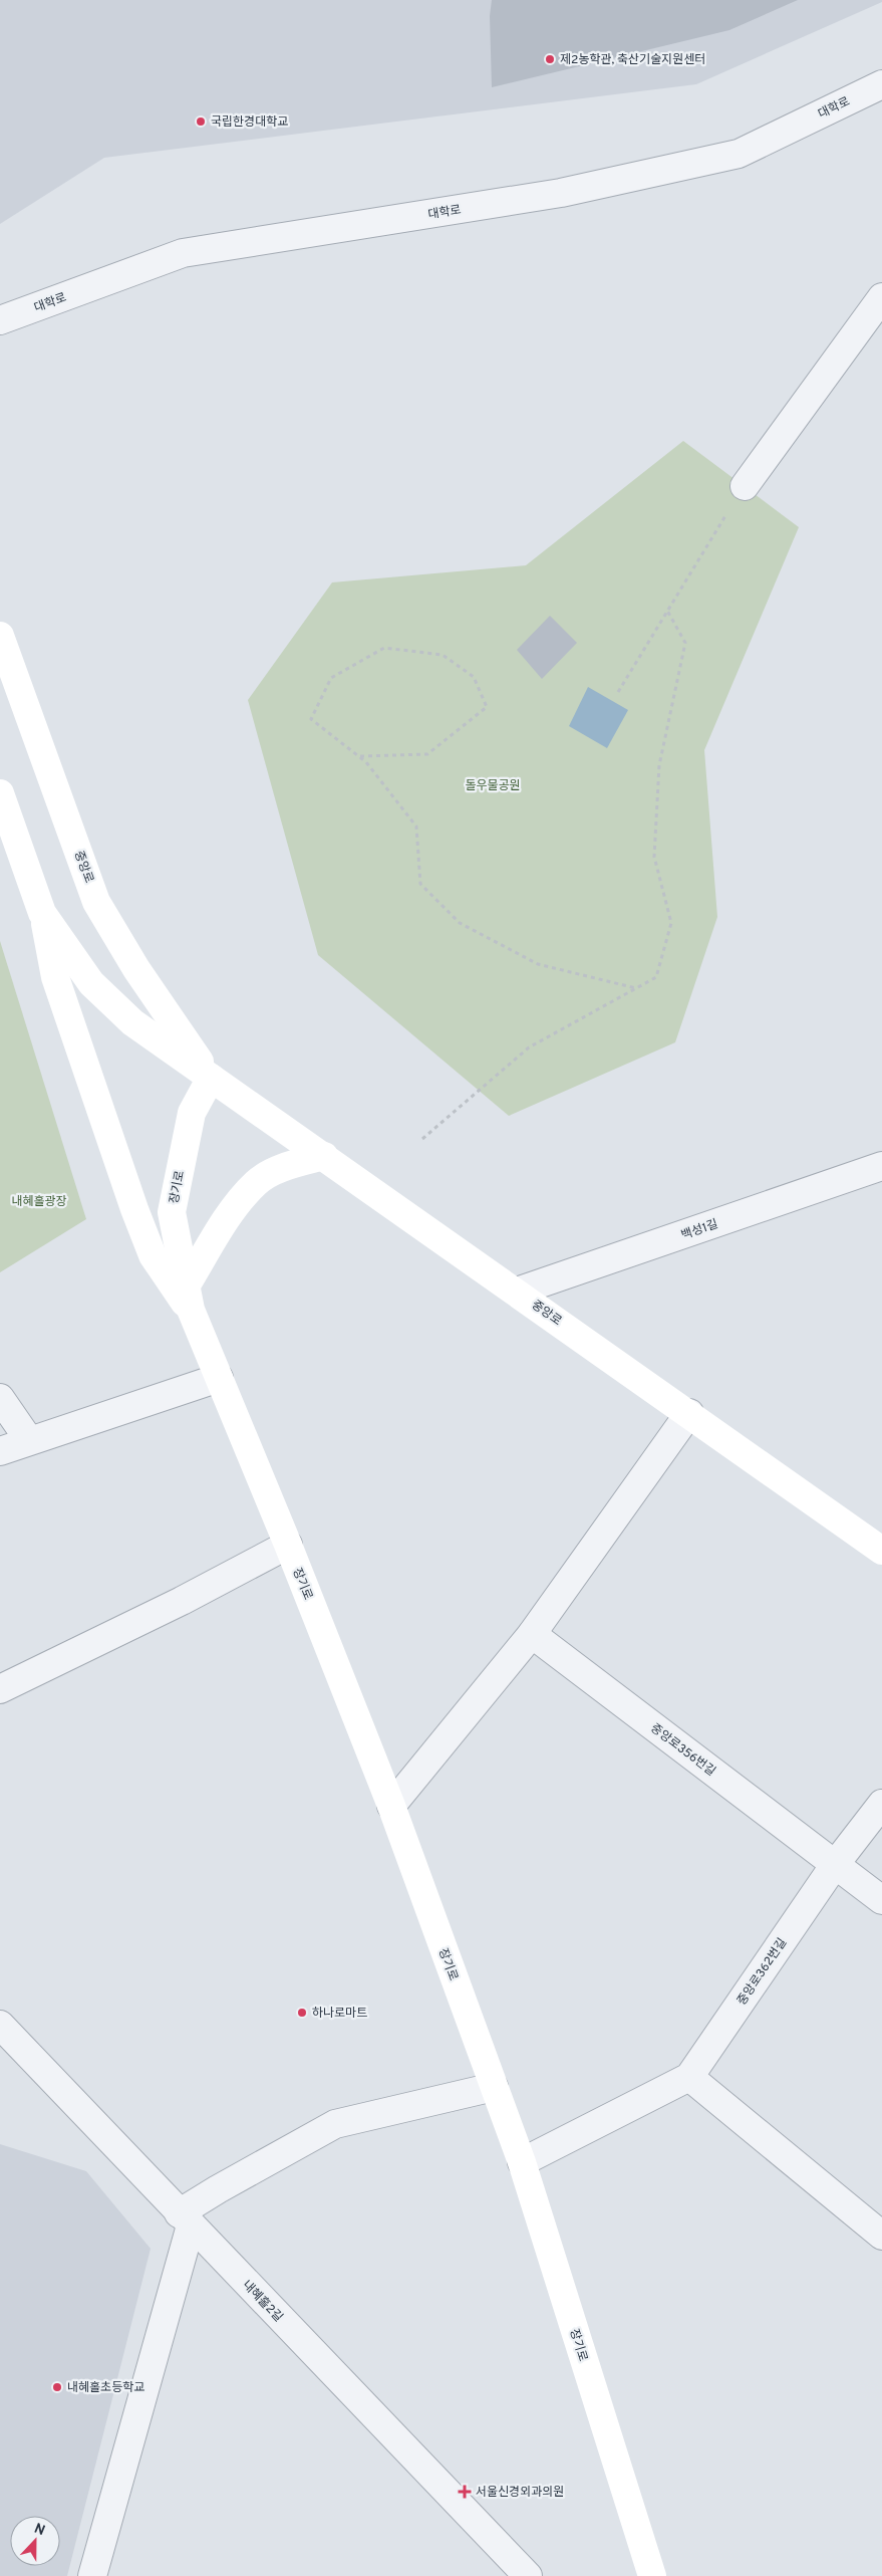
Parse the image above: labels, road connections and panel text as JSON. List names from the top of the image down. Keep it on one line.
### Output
{"streets":{"main road":["중앙로","장기로"],"street":["대학로","백성1길","중앙로356번길","중앙로362번길","내혜홀2길"]},"crossings":[["중앙로","장기로"],["중앙로","백성1길"],["장기로","중앙로362번길"],["중앙로356번길","중앙로362번길"]],"parks":["돌우물공원","내혜홀광장"],"places":{"other":["제2농학관, 축산기술지원센터","국립한경대학교","하나로마트","내혜홀초등학교"],"health":["서울신경외과의원"]},"north":"top"}
